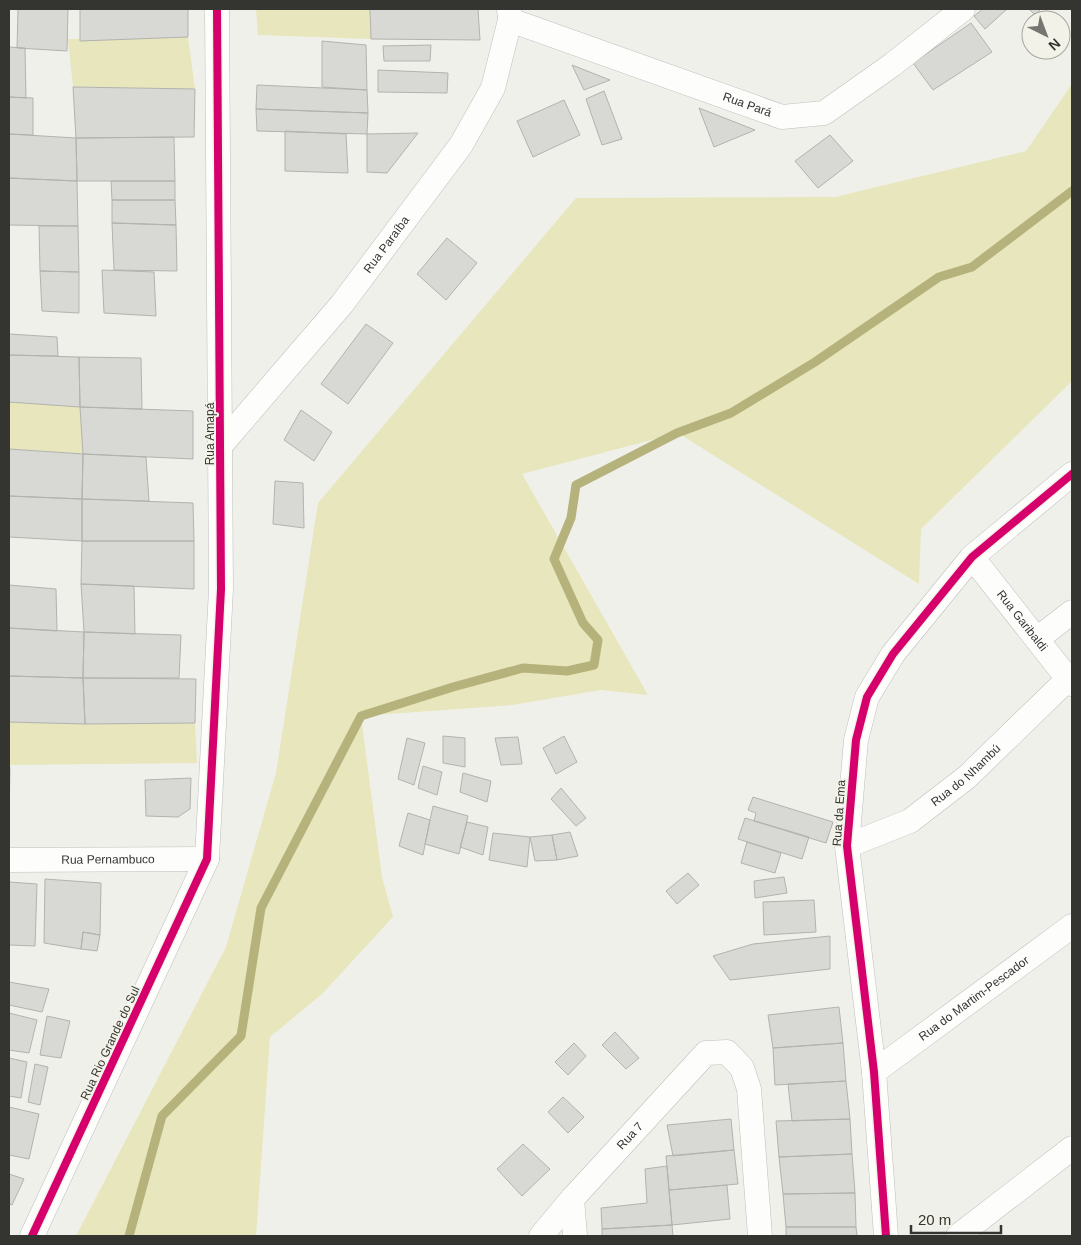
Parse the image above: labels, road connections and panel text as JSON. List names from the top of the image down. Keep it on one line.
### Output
{"streets":{"street":["Rua Pará","Rua Paraíba","Rua Amapá","Rua Garibaldi","Rua do Nhambú","Rua da Ema","Rua Pernambuco","Rua do Martim-Pescador","Rua Rio Grande do Sul","Rua 7"]},"crossings":[["Rua Pará","Rua Paraíba"],["Rua Paraíba","Rua Amapá"],["Rua Amapá","Rua Pernambuco"],["Rua Amapá","Rua Rio Grande do Sul"],["Rua Garibaldi","Rua do Nhambú"],["Rua Garibaldi","Rua da Ema"],["Rua do Nhambú","Rua da Ema"],["Rua da Ema","Rua do Martim-Pescador"],["Rua Pernambuco","Rua Rio Grande do Sul"]],"scale_bar":"20 m","north":"bottom right"}
